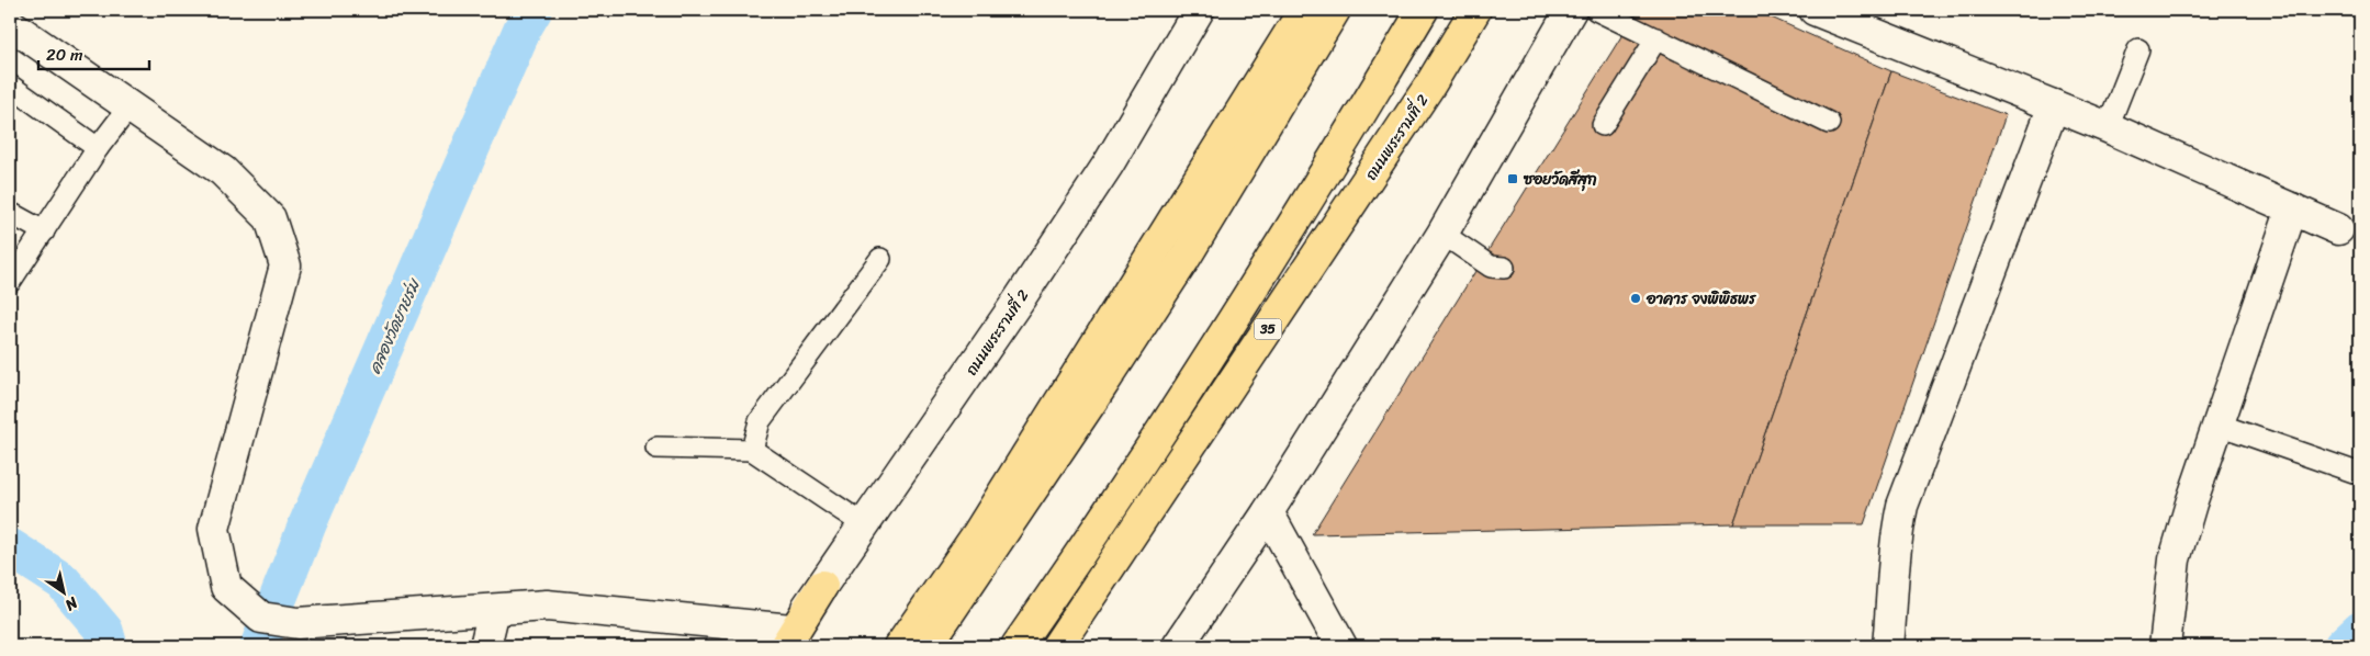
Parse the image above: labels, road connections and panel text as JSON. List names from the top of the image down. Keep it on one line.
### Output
{"streets":{"highway":["ถนนพระรามที่ 2","35"]},"water":["คลองวัดยายร่ม"],"places":{"transit":["ซอยวัดสีสุก"],"other":["อาคาร จงพิพิธพร"]},"scale_bar":"20 m","north":"bottom right"}
